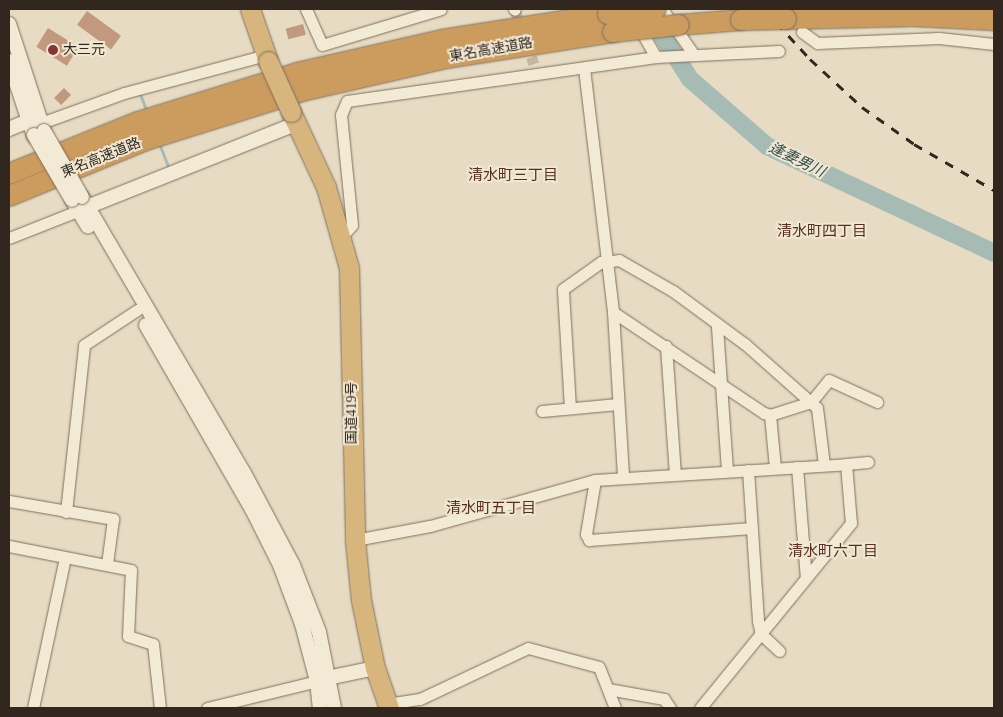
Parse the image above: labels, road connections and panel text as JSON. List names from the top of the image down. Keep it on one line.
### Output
{"streets":{"highway":["東名高速道路","国道419号"]},"districts":["清水町三丁目","清水町四丁目","清水町五丁目","清水町六丁目"],"water":["逢妻男川"],"places":["大三元"]}
